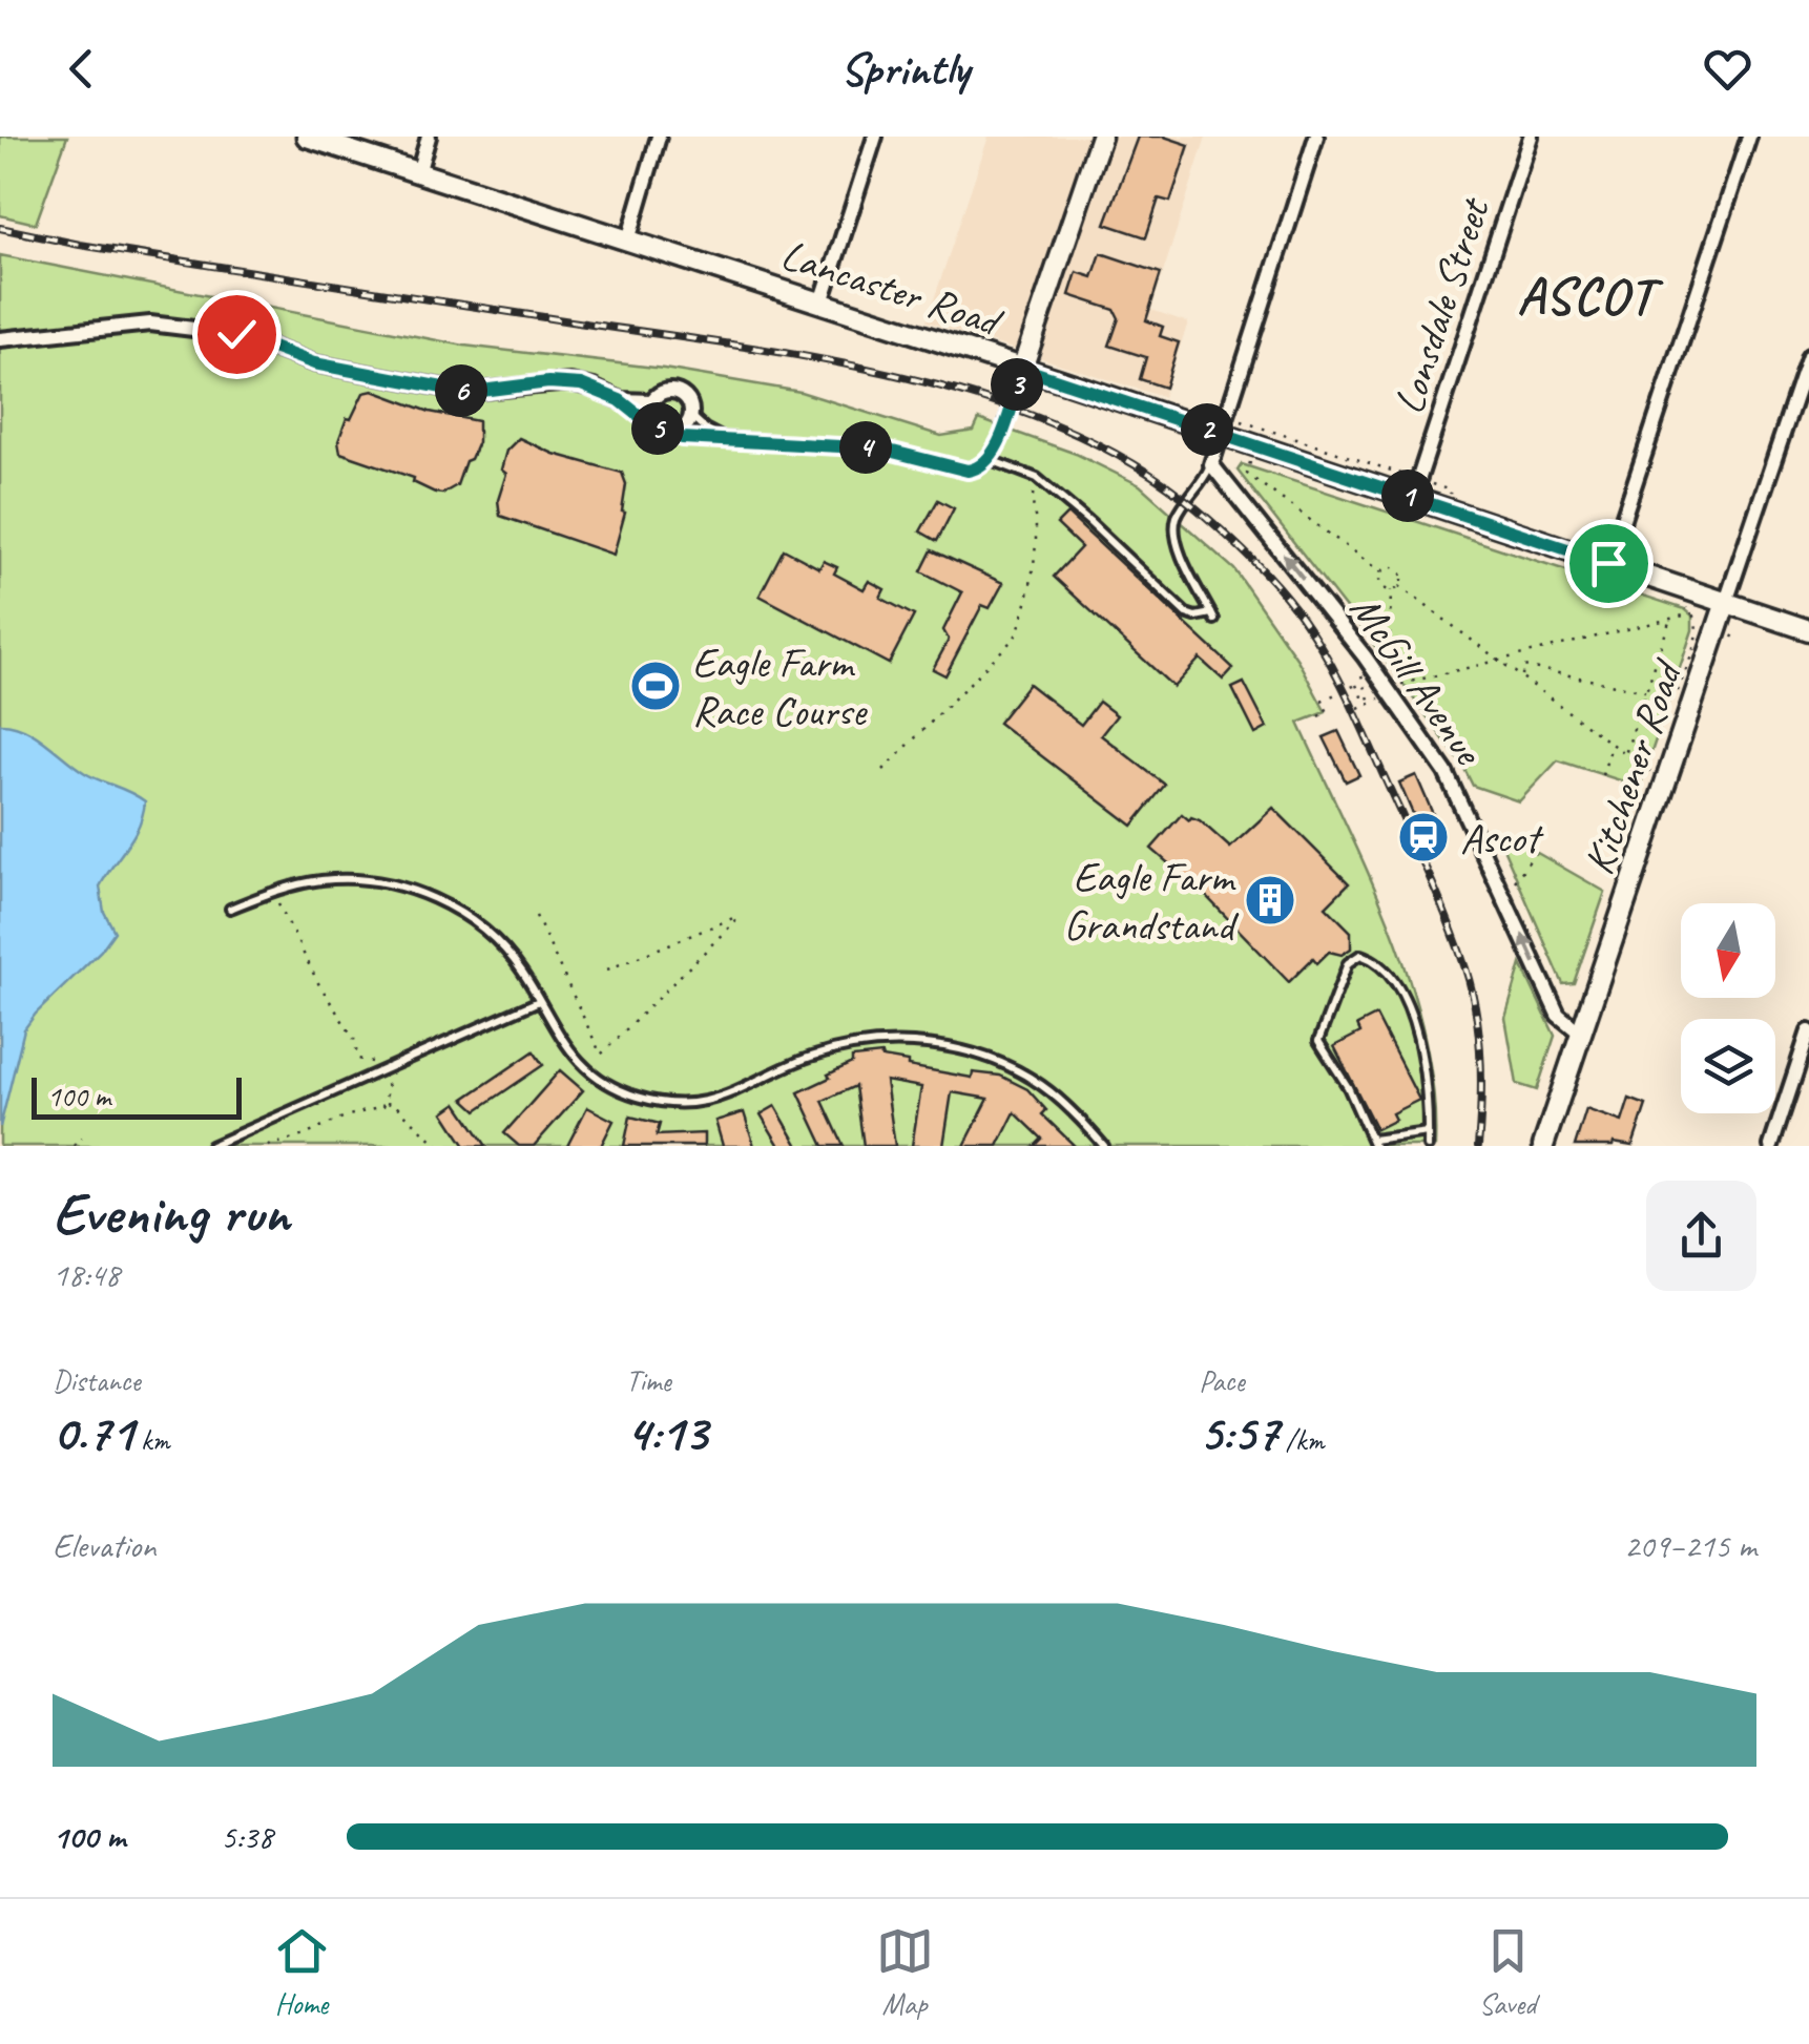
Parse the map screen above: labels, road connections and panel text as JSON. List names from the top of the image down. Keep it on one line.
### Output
{"streets":{"main road":["Lancaster Road","Kitchener Road"],"street":["Lonsdale Street","McGill Avenue"]},"crossings":[["Lancaster Road","Lonsdale Street"],["Lancaster Road","Kitchener Road"],["McGill Avenue","Kitchener Road"]],"one_way":["McGill Avenue"],"districts":["ASCOT"],"places":{"sports":["Eagle Farm Race Course"],"station":["Ascot"],"building":["Eagle Farm Grandstand"]},"scale_bar":"100 m","north":"bottom","page":{"header":"Sprintly","pins":["3","6","5","2","4","1"],"scale":"100 m","heading":["Evening run","18:48"],"stats":[["Distance","0.71 km"],["Time","4:13"],["Pace","5:57 /km"]],"chart":["Elevation","209–215 m"],"list":[{"name":"100 m","note":"5:38"}],"tabs":["Home","Map","Saved"]}}
